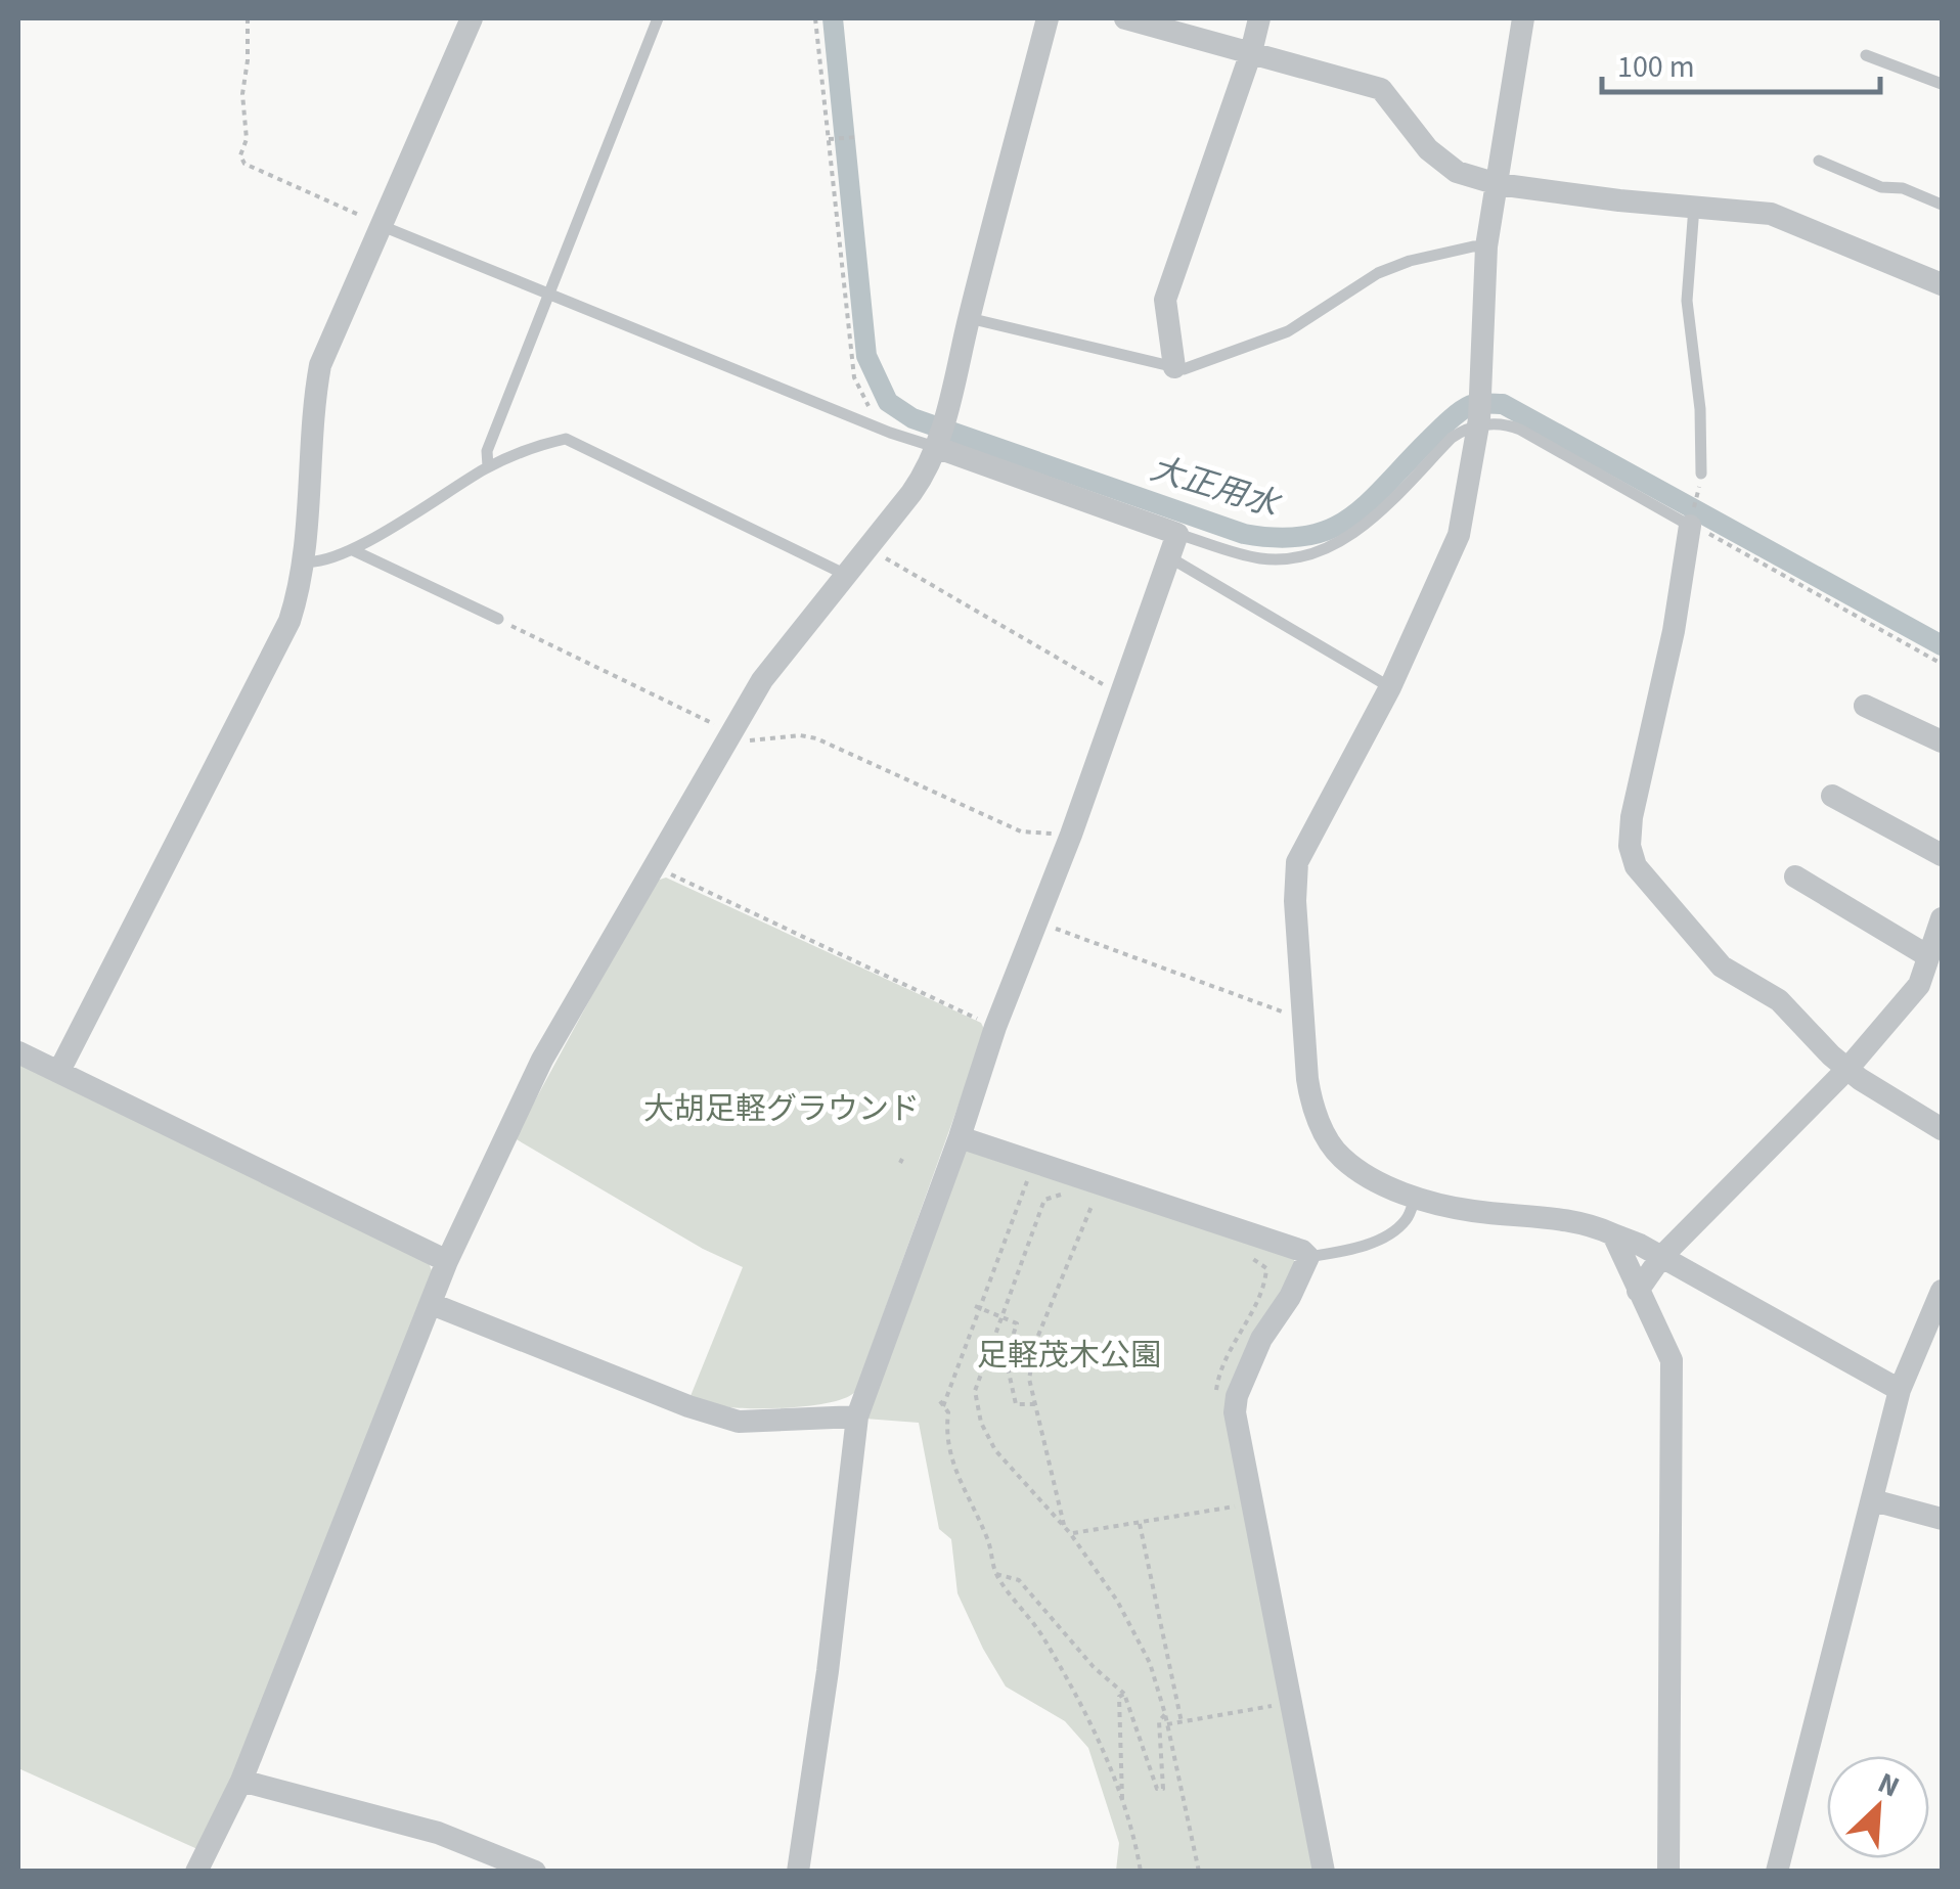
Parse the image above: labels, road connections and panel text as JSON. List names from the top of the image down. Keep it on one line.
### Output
{"water":["大正用水"],"parks":["大胡足軽グラウンド","足軽茂木公園"],"scale_bar":"100 m","north":"top right"}
